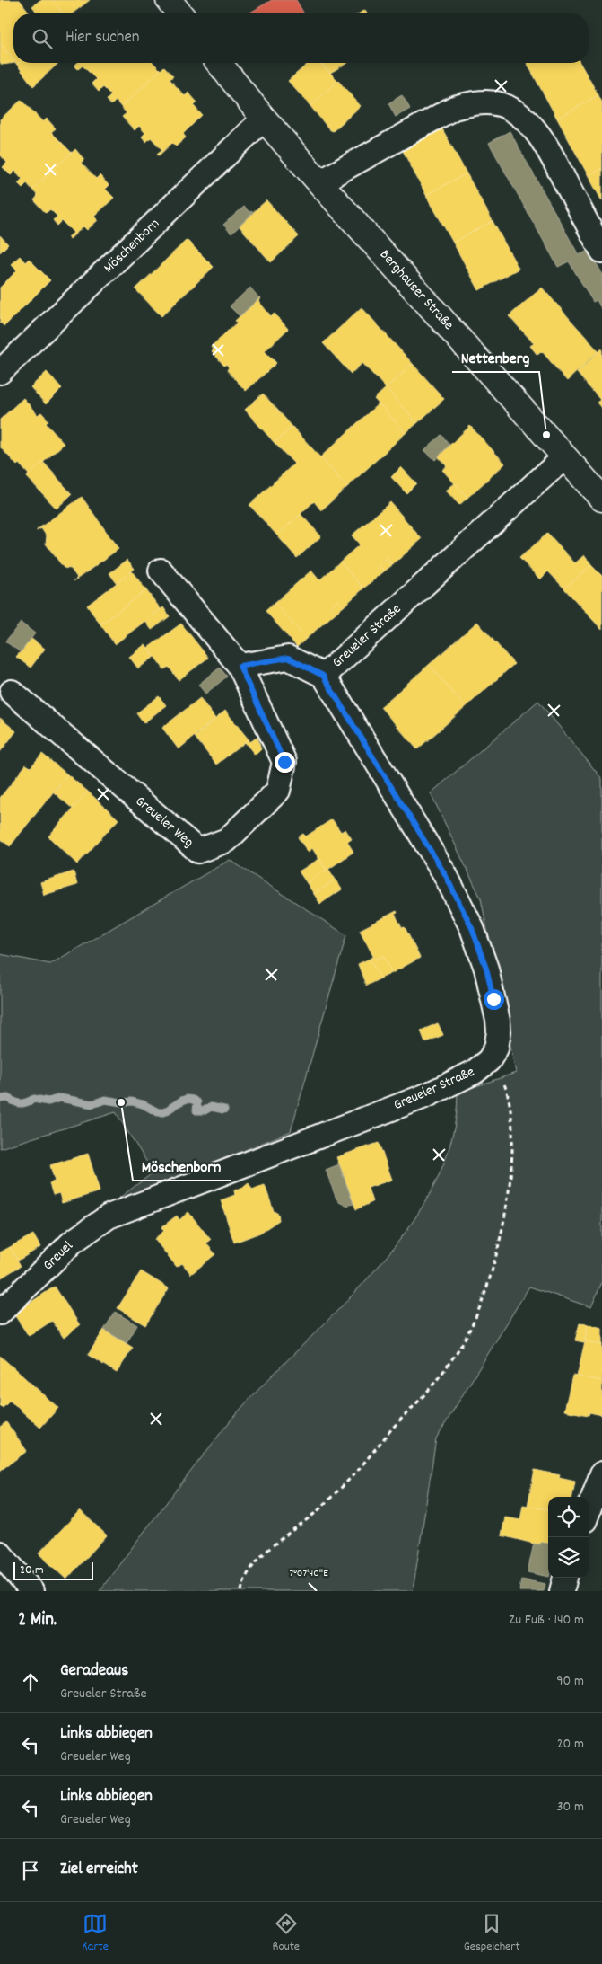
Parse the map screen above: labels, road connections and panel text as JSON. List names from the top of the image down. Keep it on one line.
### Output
{"streets":{"street":["Möschenborn","Berghauser Straße","Greueler Straße","Greueler Weg","Greuel"]},"crossings":[["Möschenborn","Berghauser Straße"],["Berghauser Straße","Greueler Straße"],["Greueler Straße","Greuel"]],"places":["Nettenberg","Möschenborn"],"scale_bar":"20 m","page":{"search":"Hier suchen","scale":"20 m","heading":["2 Min.","Zu Fuß · 140 m"],"list":[["Geradeaus","Greueler Straße","90 m"],["Links abbiegen","Greueler Weg","20 m"],["Links abbiegen","Greueler Weg","30 m"],"Ziel erreicht"],"nav":["Karte","Route","Gespeichert"]},"coordinates":["7°07'40\"E"]}
